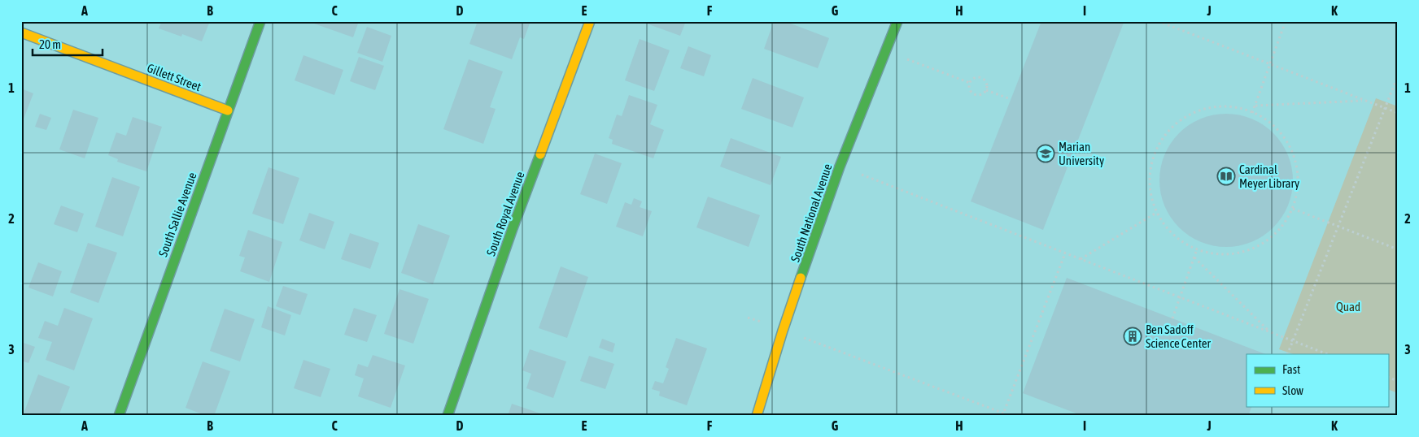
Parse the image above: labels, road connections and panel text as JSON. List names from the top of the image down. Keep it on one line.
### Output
{"streets":{"street":["Gillett Street","South National Avenue","South Royal Avenue","South Sallie Avenue"]},"crossings":[["Gillett Street","South Sallie Avenue"]],"parks":["Quad"],"places":{"school or university":["Marian University"],"library":["Cardinal Meyer Library"],"building":["Ben Sadoff Science Center"]},"legend":["Fast","Slow"],"scale_bar":"20 m","grid":{"columns":["A","B","C","D","E","F","G","H","I","J","K"],"rows":["1","2","3"]}}
